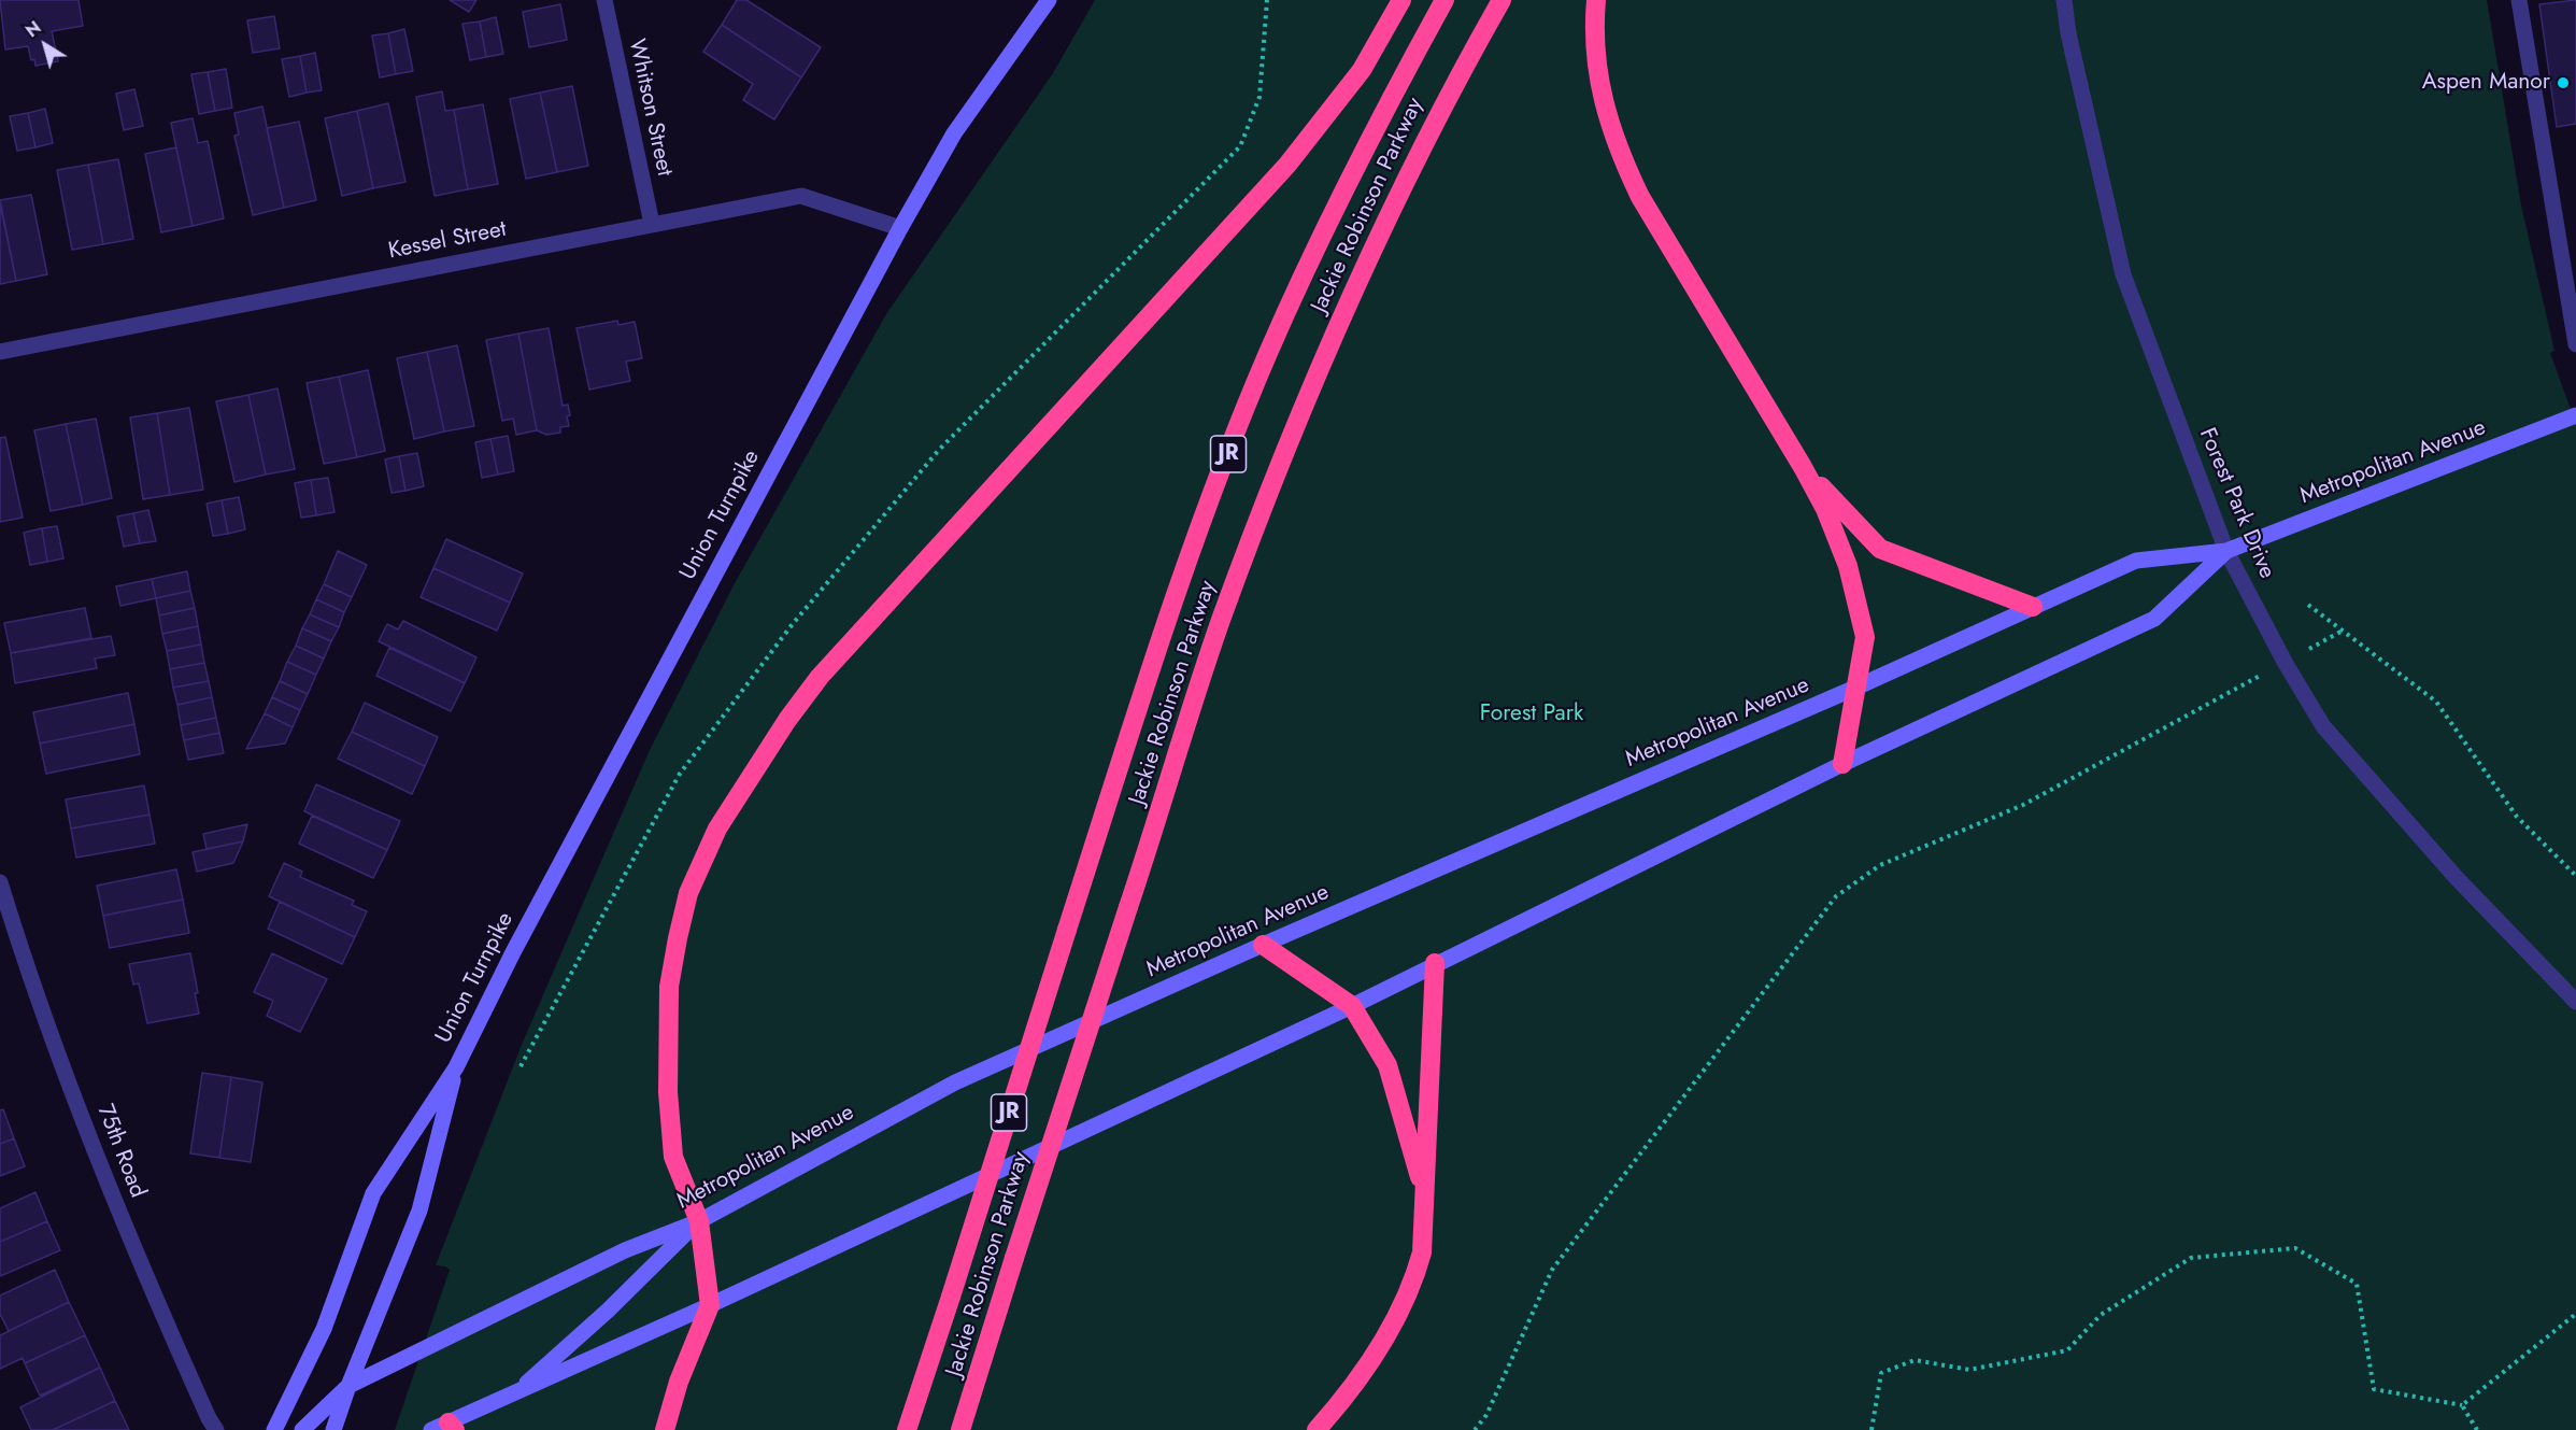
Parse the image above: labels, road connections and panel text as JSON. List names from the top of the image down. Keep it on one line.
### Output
{"streets":{"highway":["Jackie Robinson Parkway","JR"],"main road":["Metropolitan Avenue","Union Turnpike"],"street":["Whitson Street","Kessel Street","Forest Park Drive","75th Road"]},"crossings":[["Whitson Street","Kessel Street"],["Kessel Street","Union Turnpike"],["Metropolitan Avenue","Forest Park Drive"],["Metropolitan Avenue","Union Turnpike"]],"parks":["Forest Park"],"places":["Aspen Manor"],"north":"top left"}
